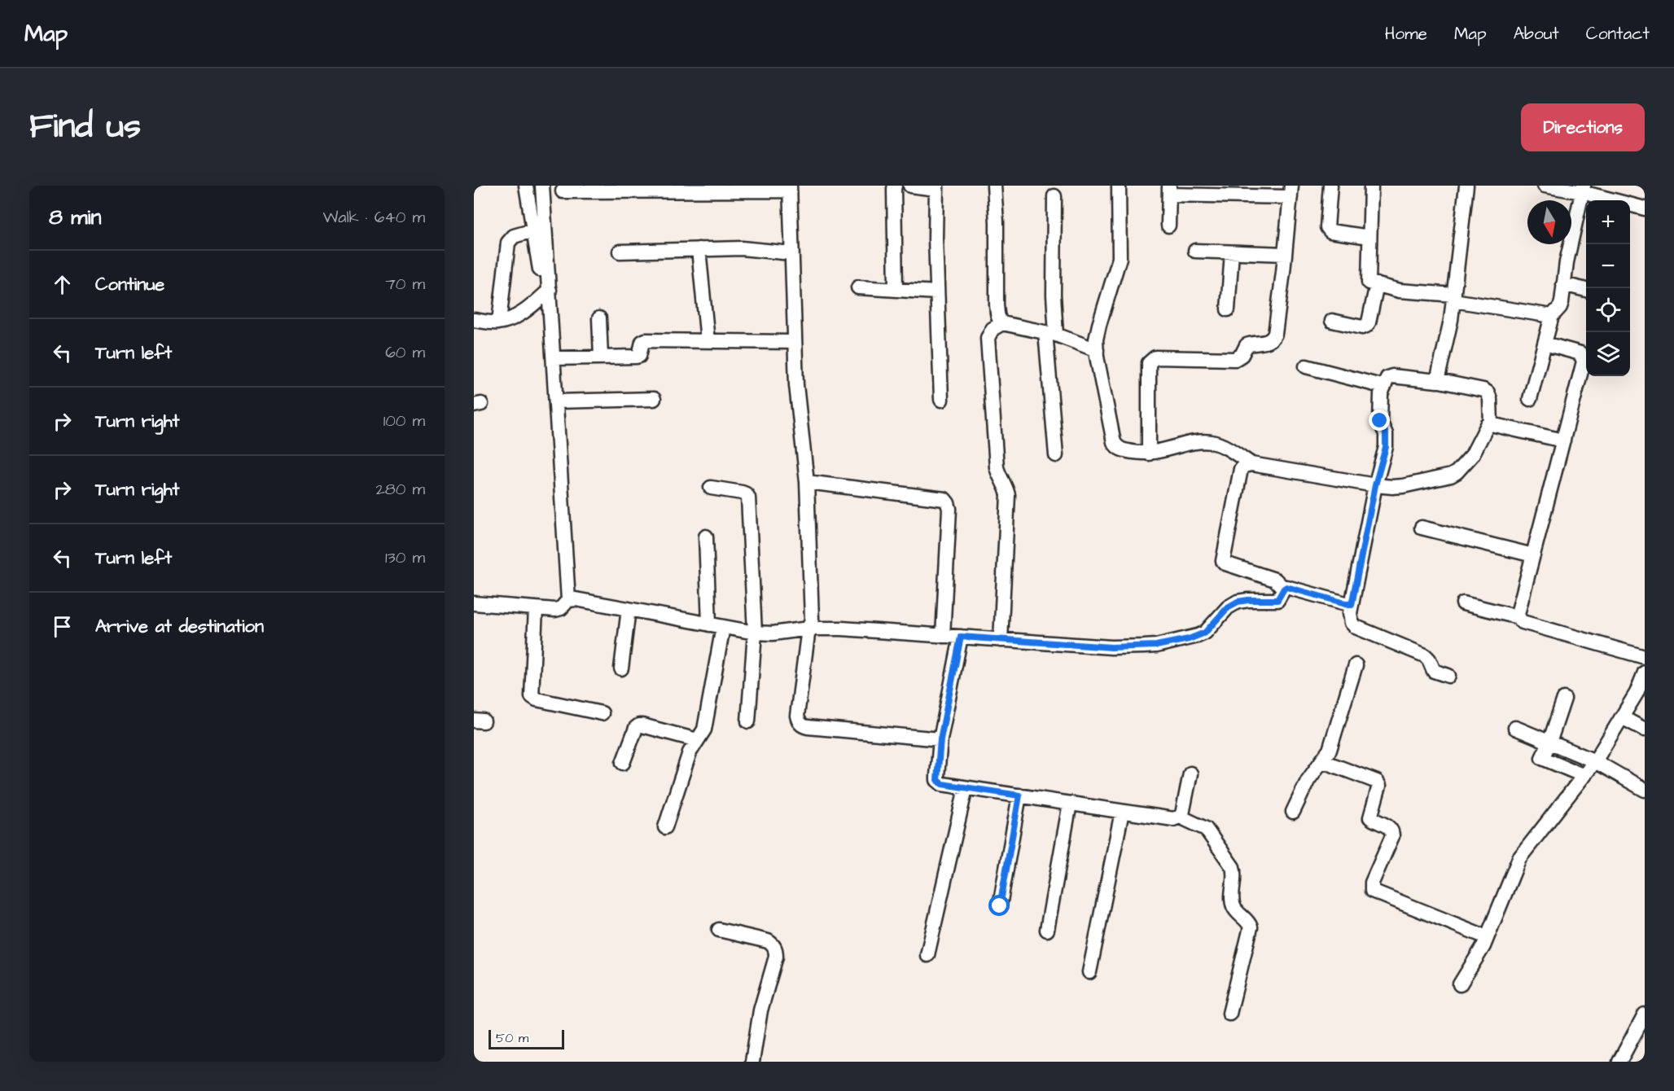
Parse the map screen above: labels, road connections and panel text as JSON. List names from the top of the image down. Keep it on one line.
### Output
{"scale_bar":"50 m","north":"bottom","page":{"header":"Map","nav":["Home","Map","About","Contact"],"title":"Find us","buttons":"Directions","heading":["8 min","Walk · 640 m"],"map_buttons":["+","−"],"list":[["Continue","70 m"],["Turn left","60 m"],["Turn right","100 m"],["Turn right","280 m"],["Turn left","130 m"],"Arrive at destination"],"scale":"50 m"}}
